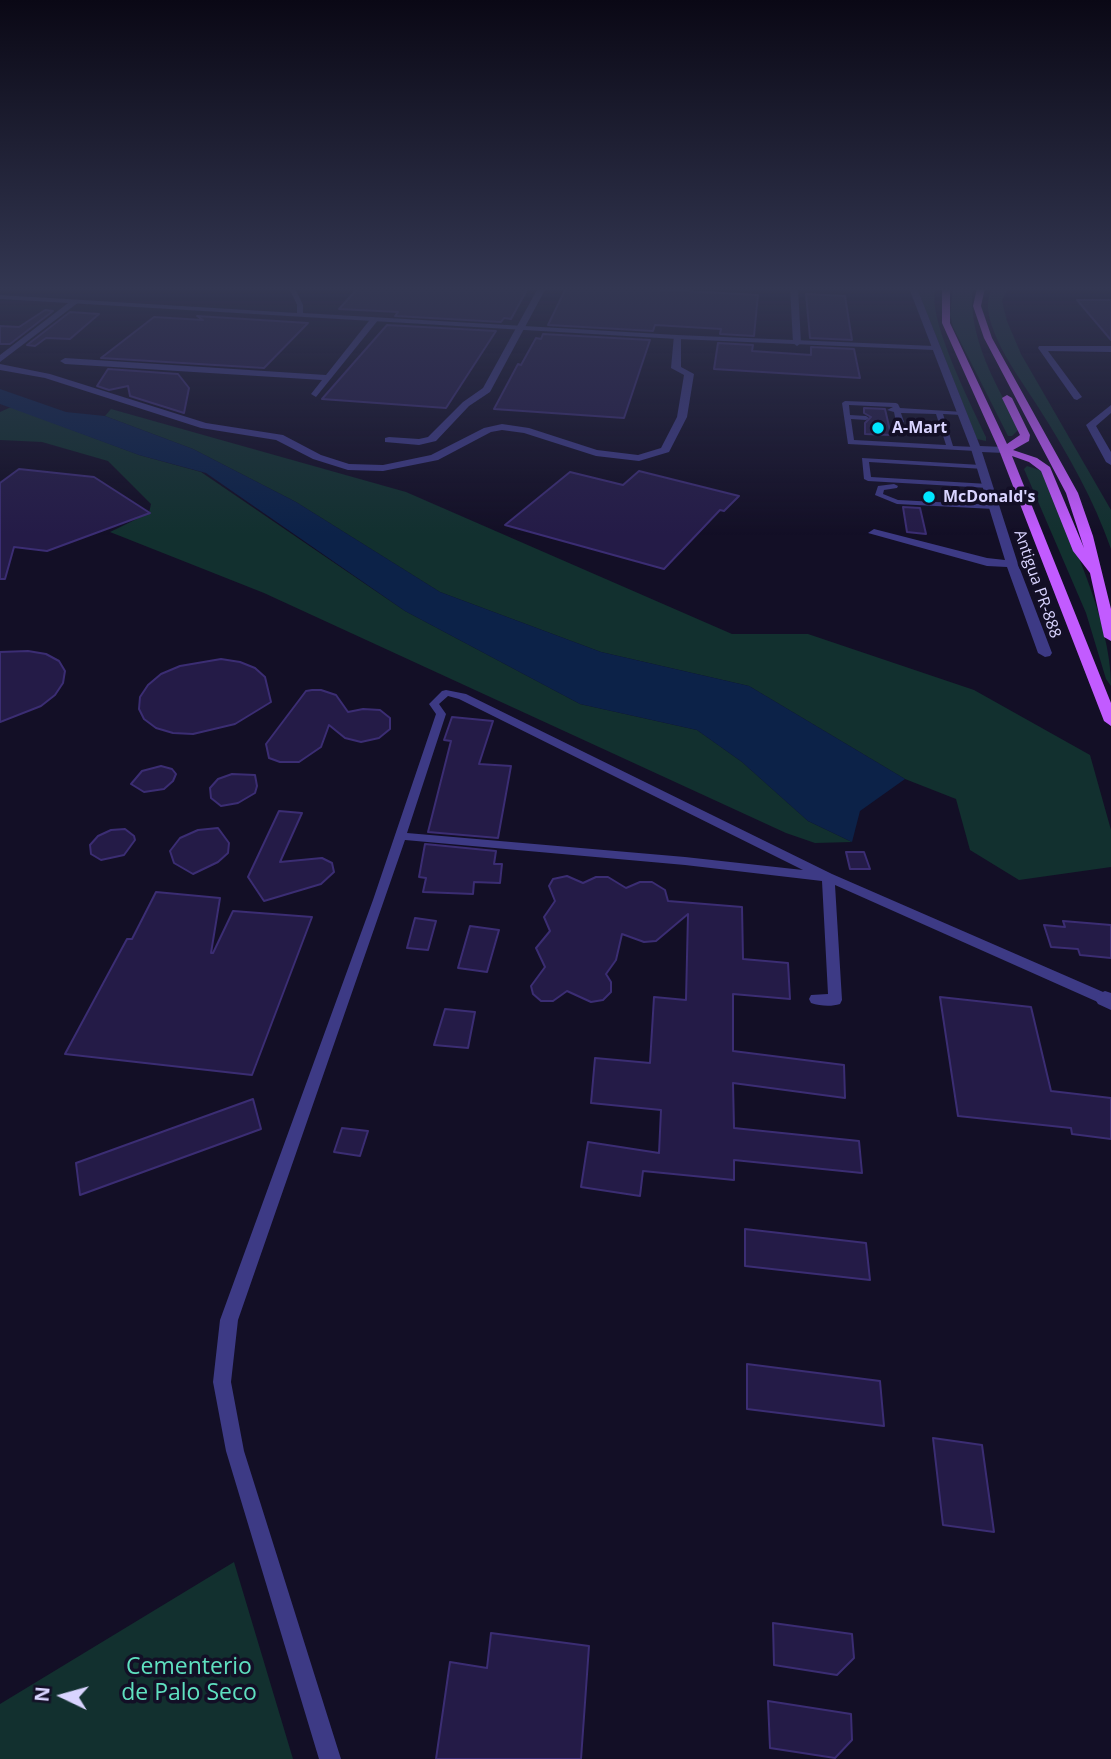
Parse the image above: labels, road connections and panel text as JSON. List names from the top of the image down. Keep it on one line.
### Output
{"streets":{"street":["Antigua PR-888"]},"parks":["Cementerio de Palo Seco"],"places":["A-Mart","McDonald's"],"north":"left"}
